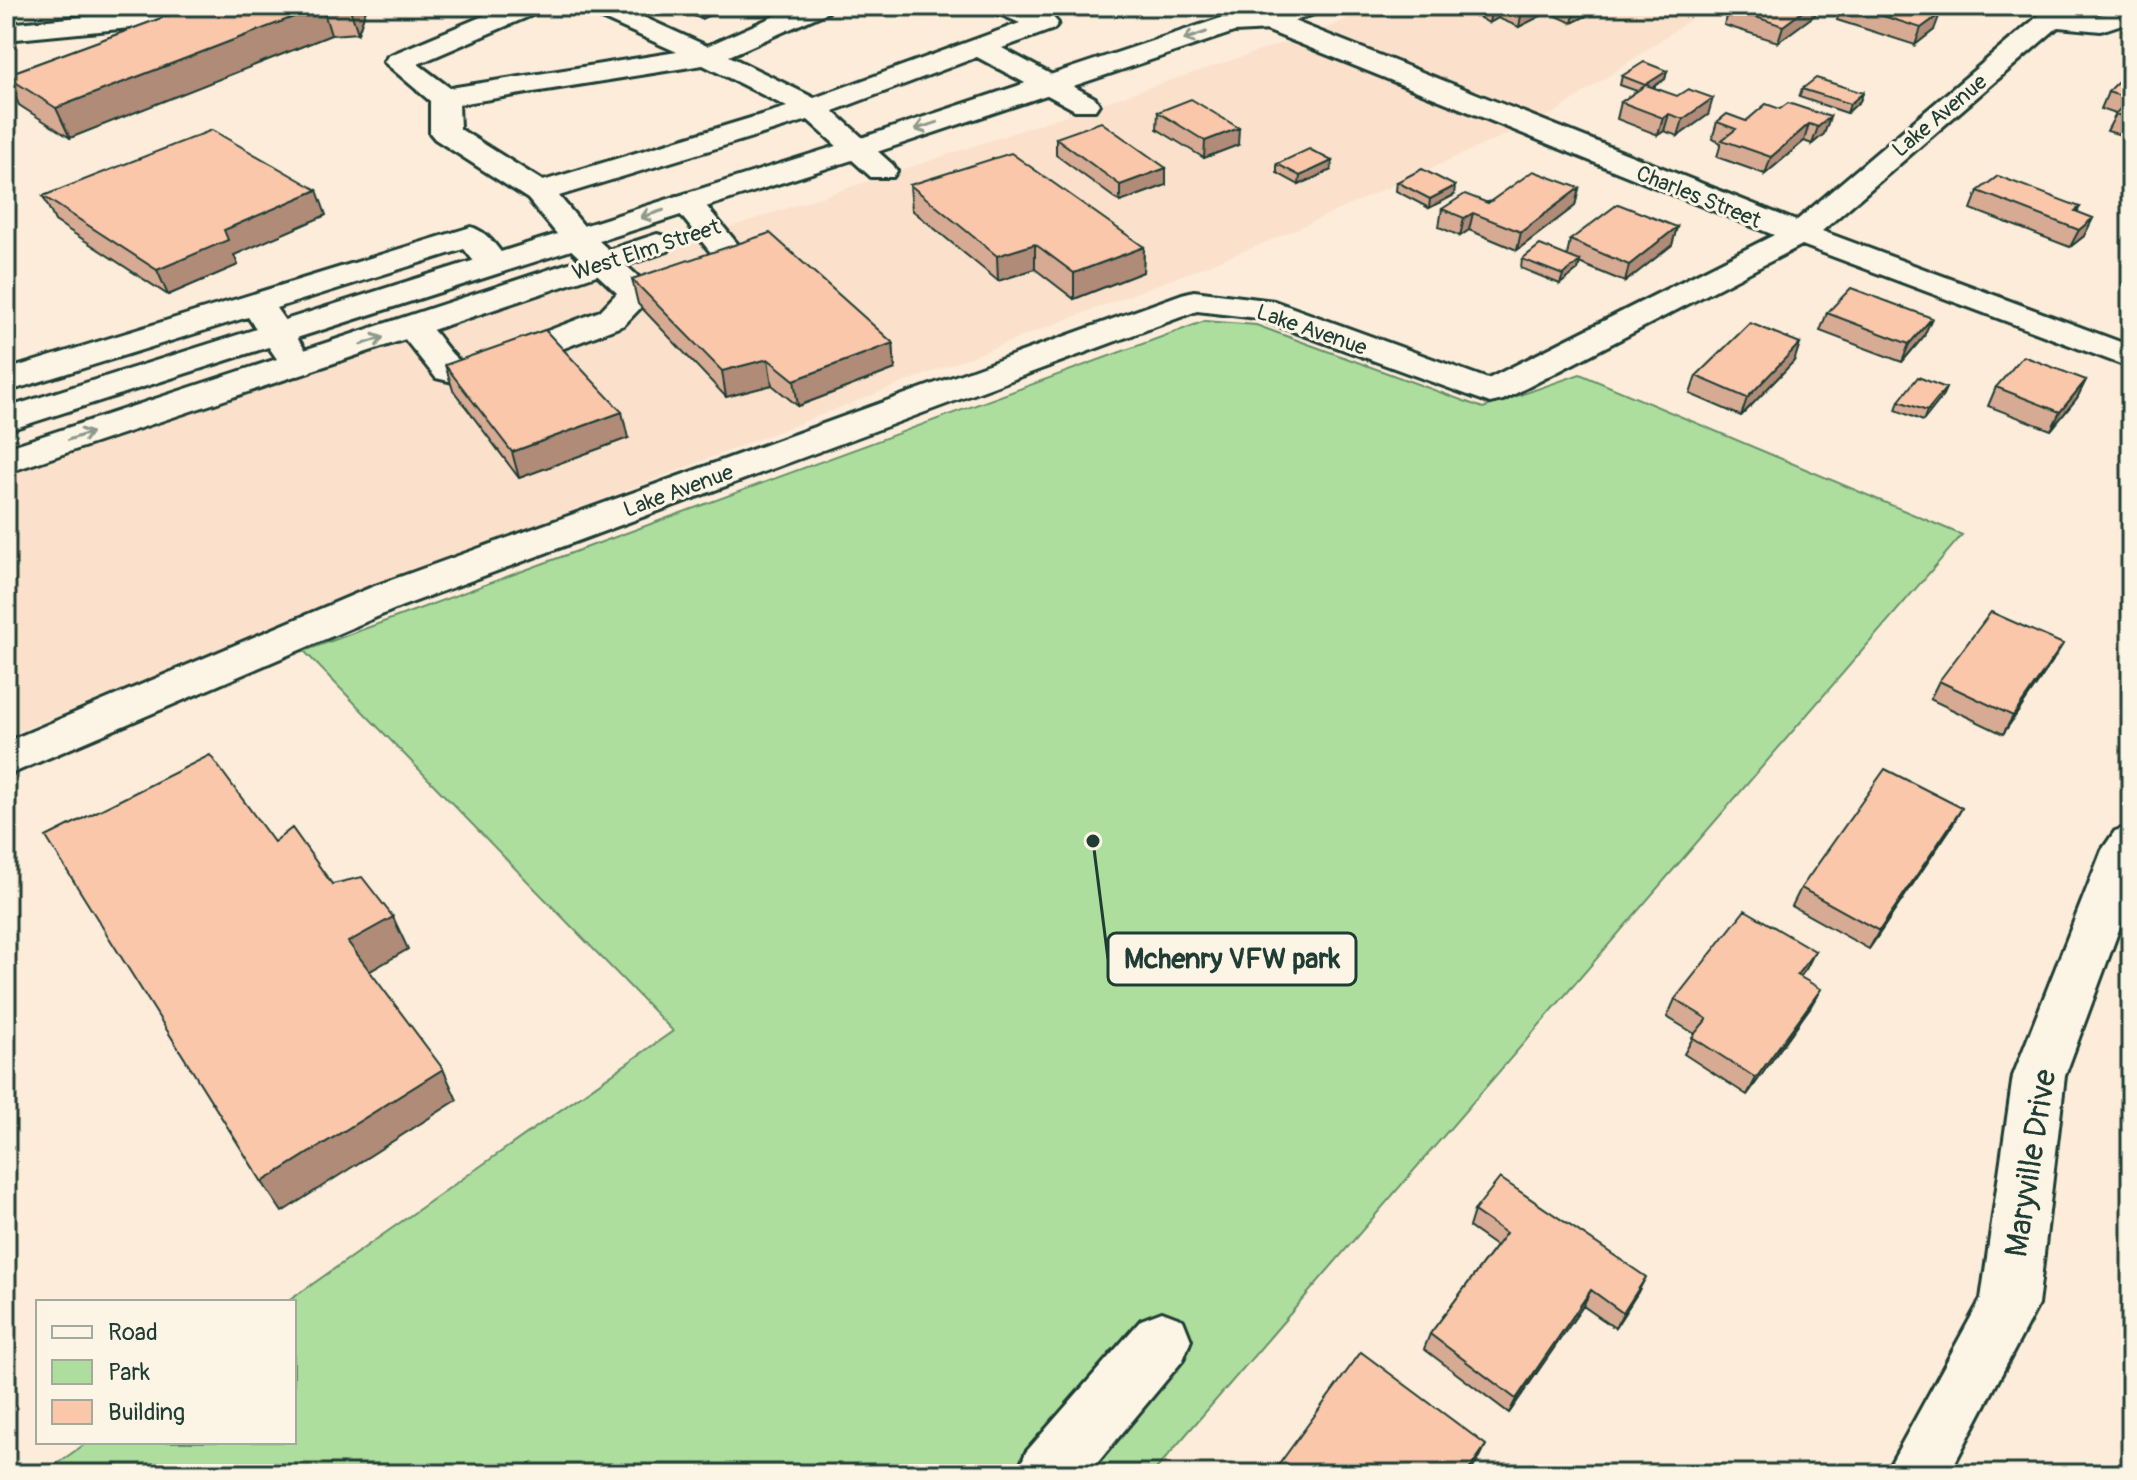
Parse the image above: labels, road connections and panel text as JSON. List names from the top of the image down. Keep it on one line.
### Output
{"streets":{"street":["Lake Avenue","Charles Street","West Elm Street","Maryville Drive"]},"crossings":[["Lake Avenue","Charles Street"],["Charles Street","West Elm Street"]],"places":["Mchenry VFW park"],"legend":["Road","Park","Building"]}
